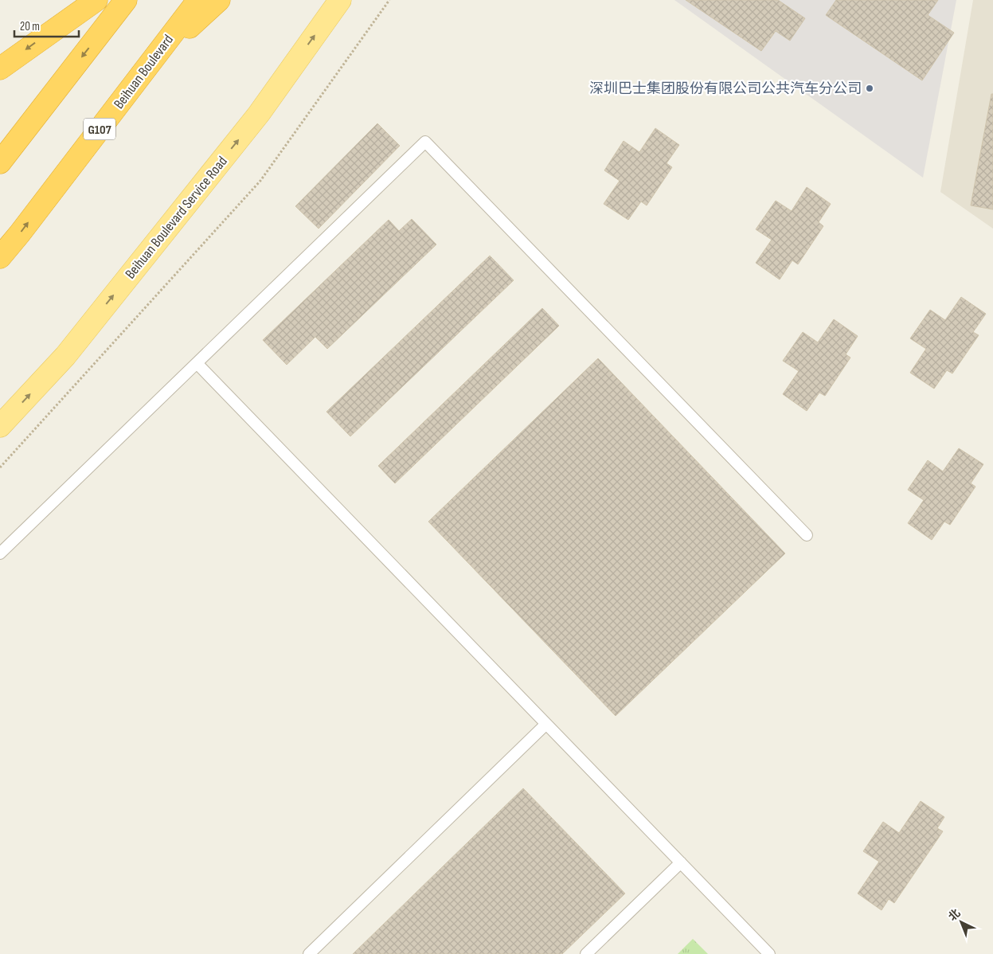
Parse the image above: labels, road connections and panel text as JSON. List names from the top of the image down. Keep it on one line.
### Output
{"streets":{"highway":["Beihuan Boulevard","G107"],"main road":["Beihuan Boulevard Service Road"]},"one_way":["Beihuan Boulevard Service Road"],"places":["深圳巴士集团股份有限公司公共汽车分公司"],"scale_bar":"20 m","north":"top left"}
